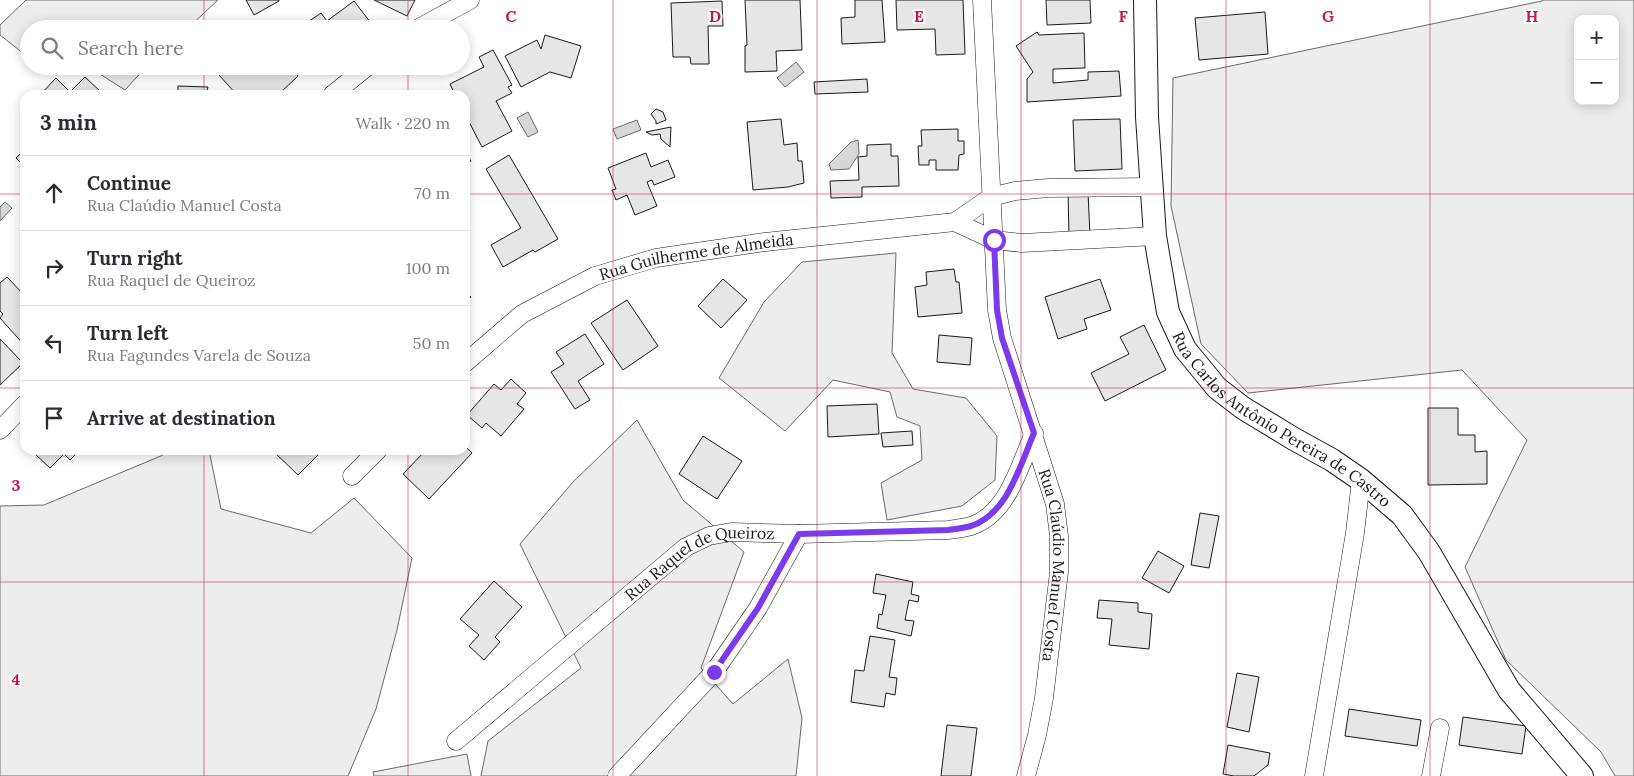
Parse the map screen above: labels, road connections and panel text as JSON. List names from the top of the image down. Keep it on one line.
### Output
{"streets":{"street":["Rua Guilherme de Almeida","Rua Carlos Antônio Pereira de Castro","Rua Claúdio Manuel Costa","Rua Raquel de Queiroz"]},"crossings":[["Rua Guilherme de Almeida","Rua Claúdio Manuel Costa"],["Rua Claúdio Manuel Costa","Rua Raquel de Queiroz"]],"page":{"map_buttons":["+","−"],"search":"Search here","heading":["3 min","Walk · 220 m"],"list":[["Continue","Rua Claúdio Manuel Costa","70 m"],["Turn right","Rua Raquel de Queiroz","100 m"],["Turn left","Rua Fagundes Varela de Souza","50 m"],"Arrive at destination"]},"grid":{"columns":["C","D","E","F","G","H"],"rows":["3","4"]}}
